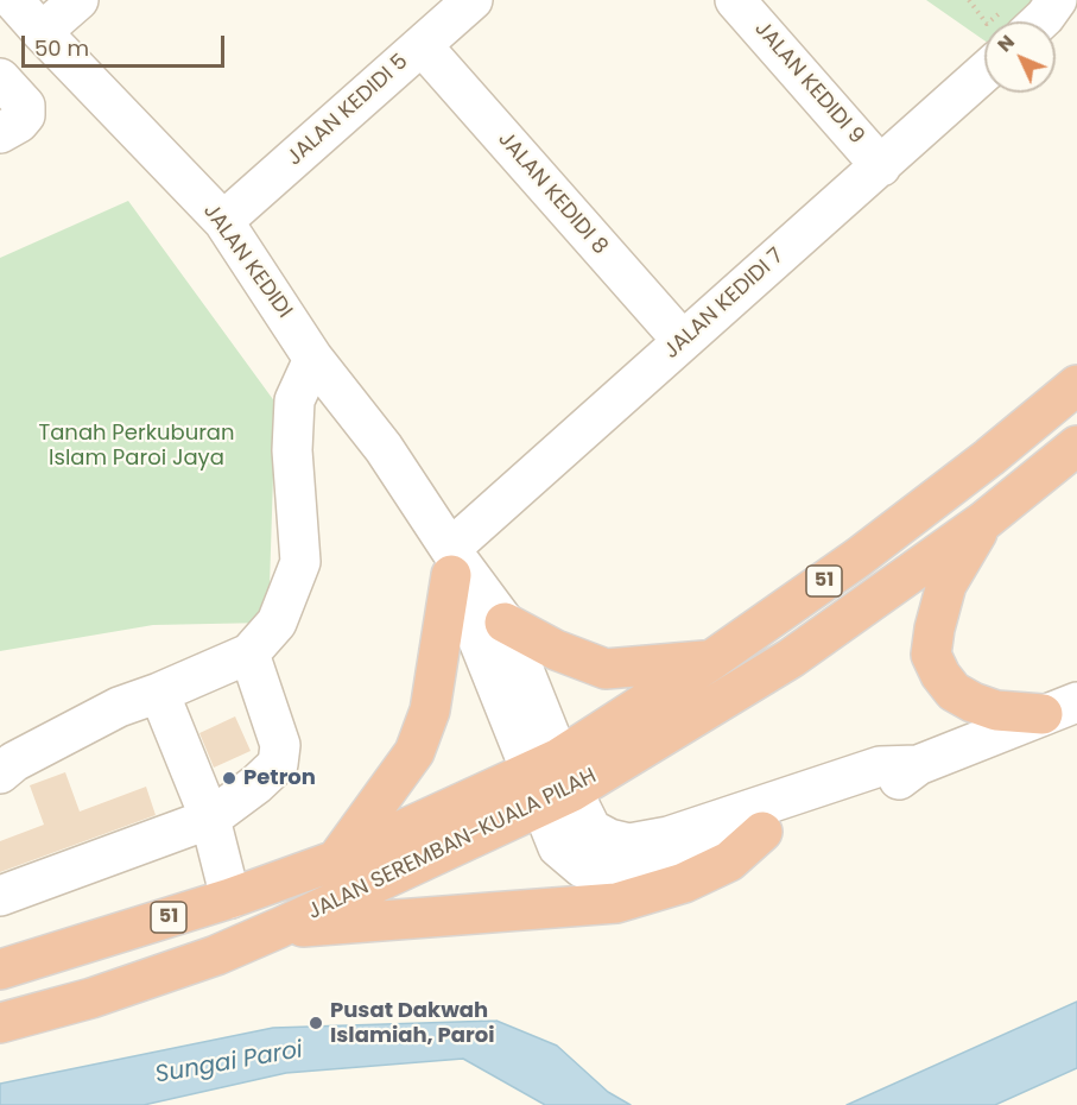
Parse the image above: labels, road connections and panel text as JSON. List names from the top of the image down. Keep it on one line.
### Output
{"streets":{"highway":["51","JALAN SEREMBAN-KUALA PILAH"],"street":["JALAN KEDIDI 9","JALAN KEDIDI 5","JALAN KEDIDI 8","JALAN KEDIDI","JALAN KEDIDI 7"]},"crossings":[["JALAN KEDIDI 9","JALAN KEDIDI 7"],["JALAN KEDIDI 5","JALAN KEDIDI 8"],["JALAN KEDIDI 5","JALAN KEDIDI"],["JALAN KEDIDI 8","JALAN KEDIDI 7"],["JALAN KEDIDI","JALAN KEDIDI 7"]],"water":["Sungai Paroi"],"parks":["Tanah Perkuburan Islam Paroi Jaya"],"places":["Petron","Pusat Dakwah Islamiah, Paroi"],"scale_bar":"50 m","north":"top left"}
